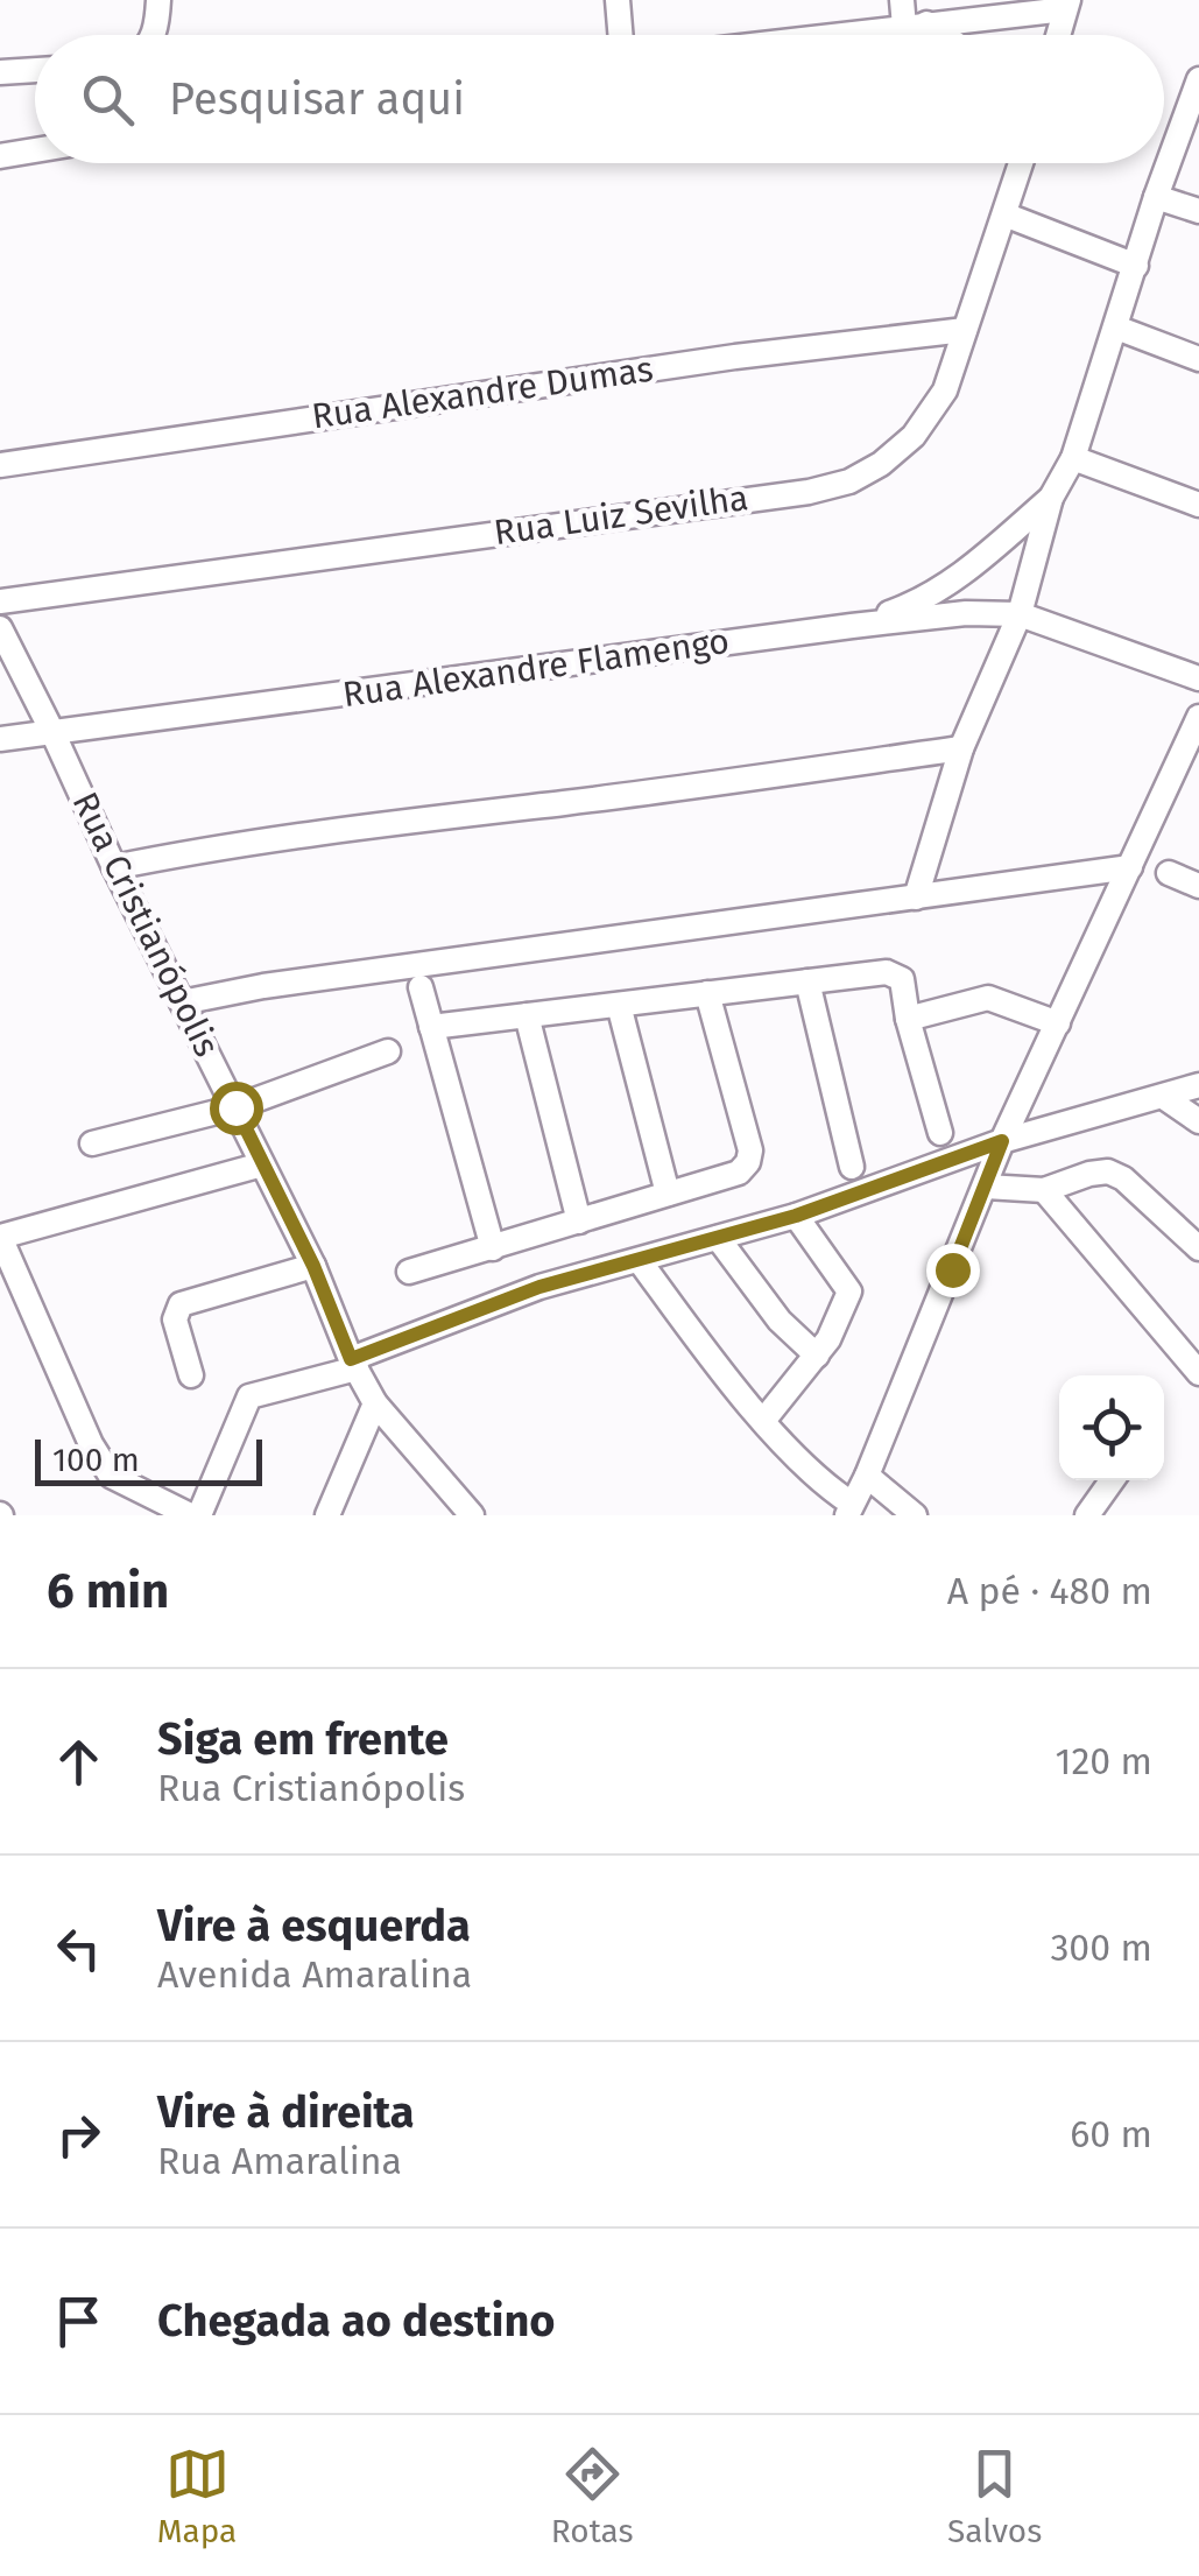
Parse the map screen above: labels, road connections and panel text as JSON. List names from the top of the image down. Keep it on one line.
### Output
{"streets":{"street":["Rua Alexandre Dumas","Rua Luiz Sevilha","Rua Alexandre Flamengo","Rua Cristianópolis"]},"crossings":[["Rua Alexandre Dumas","Rua Luiz Sevilha"],["Rua Alexandre Flamengo","Rua Cristianópolis"]],"scale_bar":"100 m","page":{"search":"Pesquisar aqui","scale":"100 m","heading":["6 min","A pé · 480 m"],"list":[["Siga em frente","Rua Cristianópolis","120 m"],["Vire à esquerda","Avenida Amaralina","300 m"],["Vire à direita","Rua Amaralina","60 m"],"Chegada ao destino"],"nav":["Mapa","Rotas","Salvos"]}}
